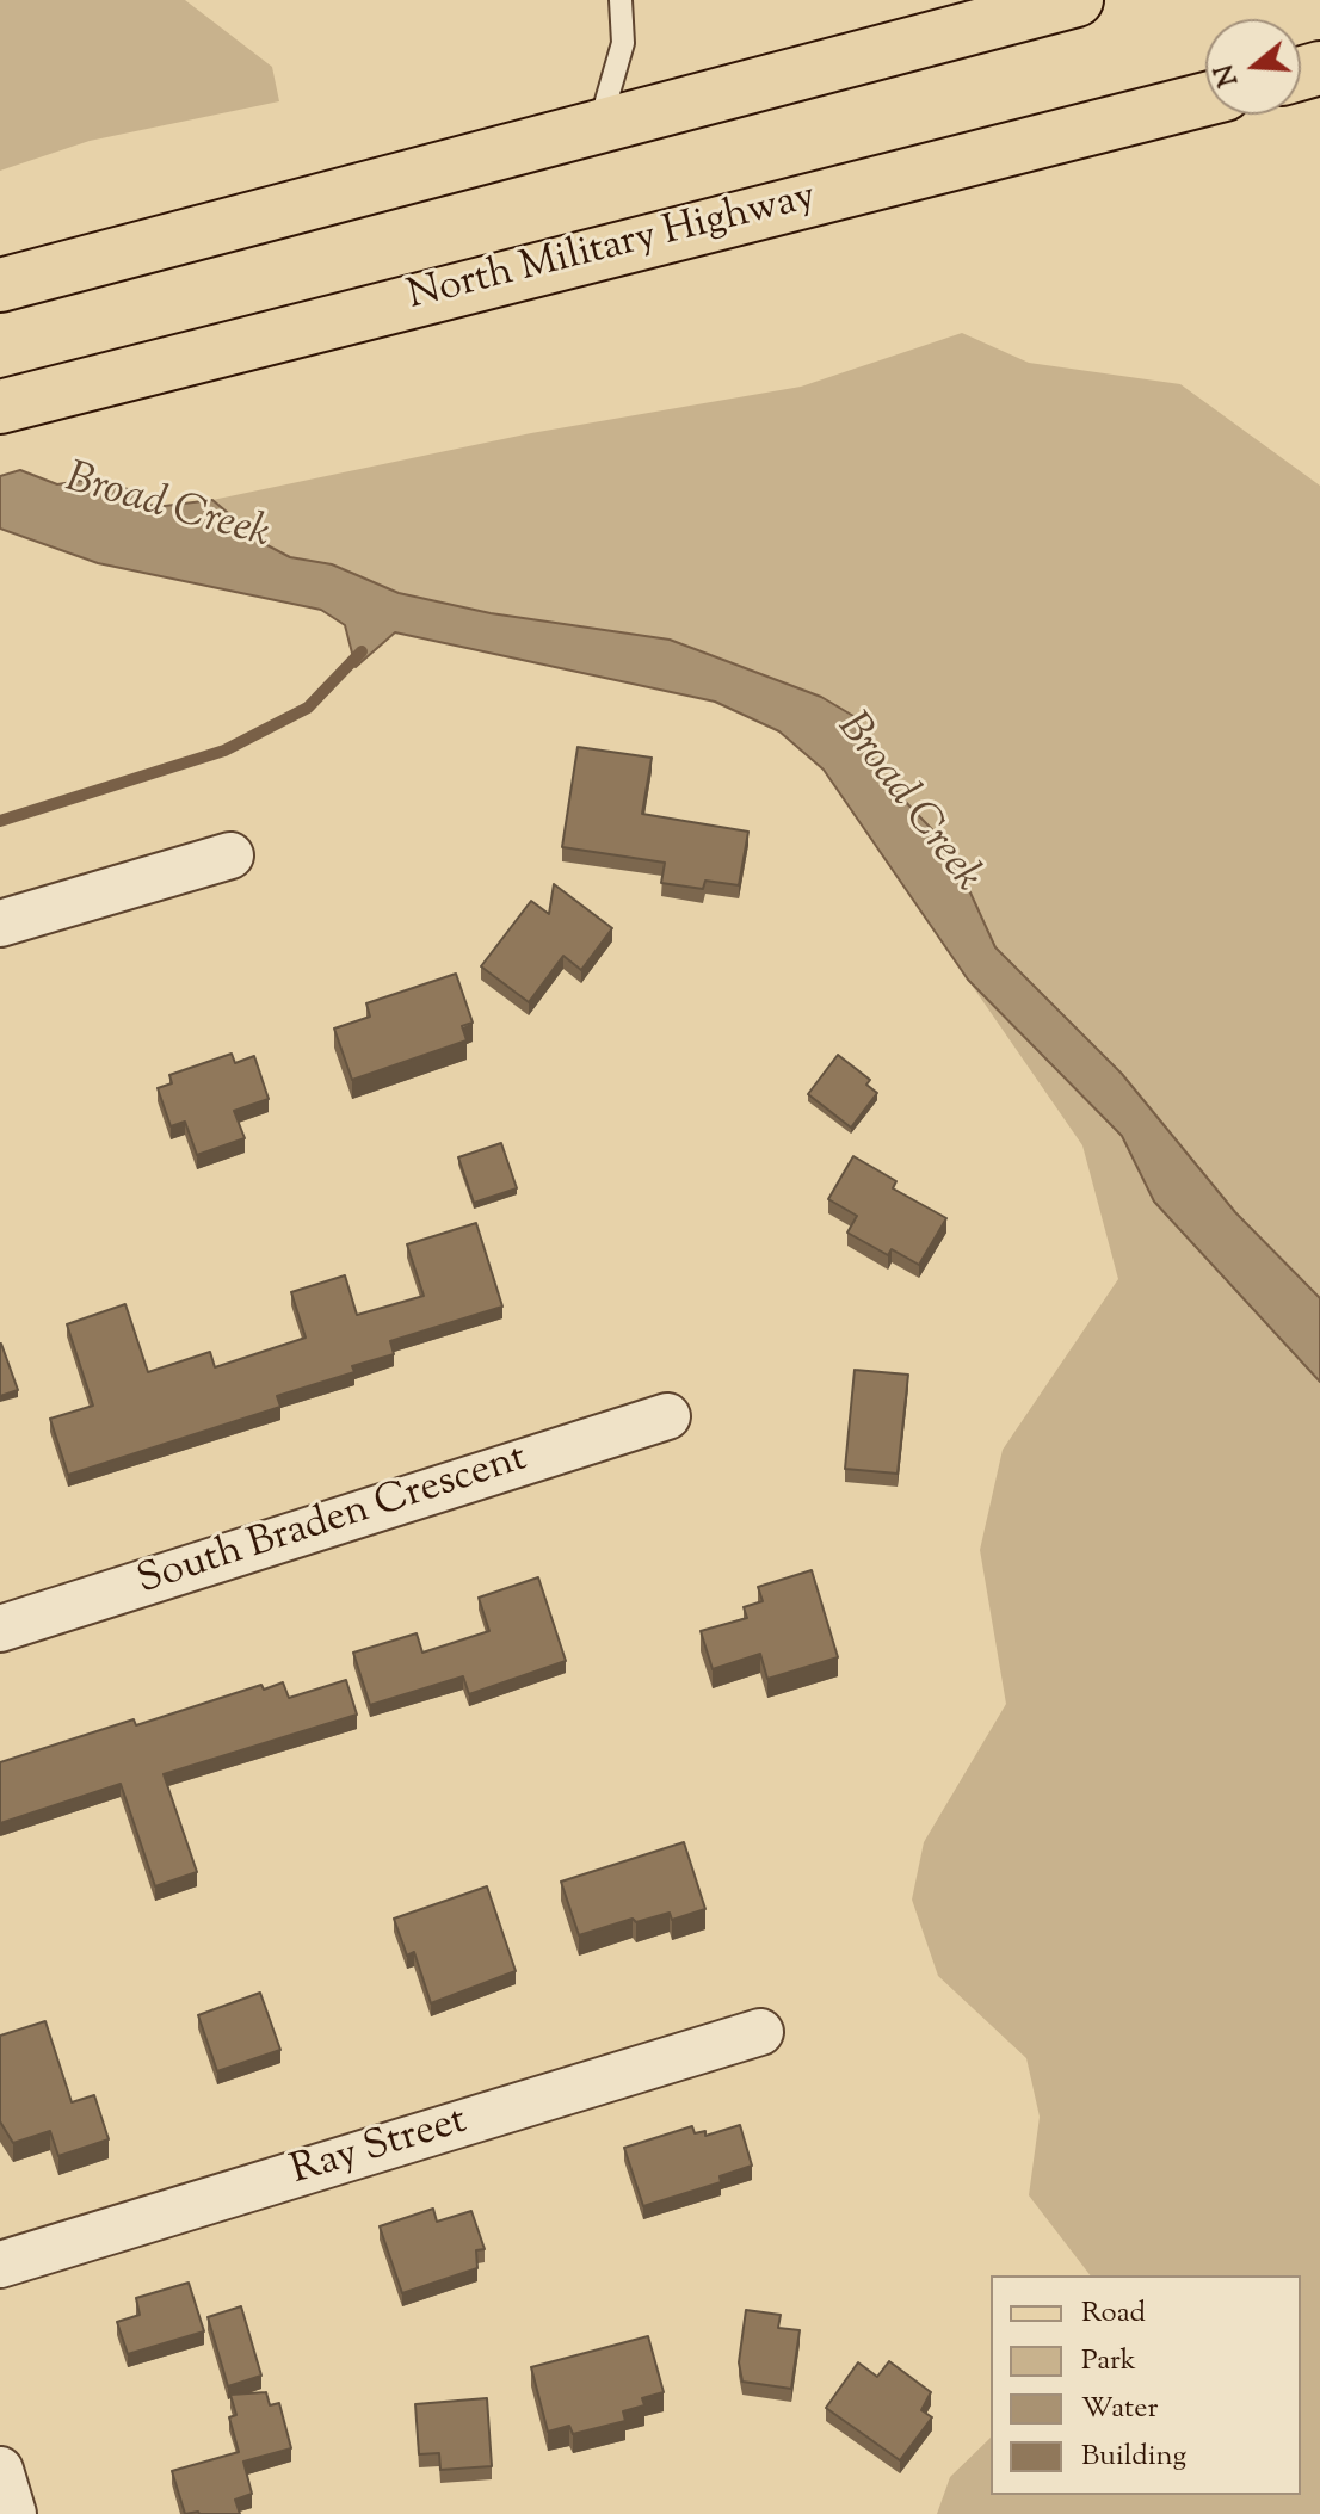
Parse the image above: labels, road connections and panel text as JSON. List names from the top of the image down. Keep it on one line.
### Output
{"streets":{"main road":["North Military Highway"],"street":["South Braden Crescent","Ray Street"]},"water":["Broad Creek"],"legend":["Road","Park","Water","Building"],"north":"left"}
